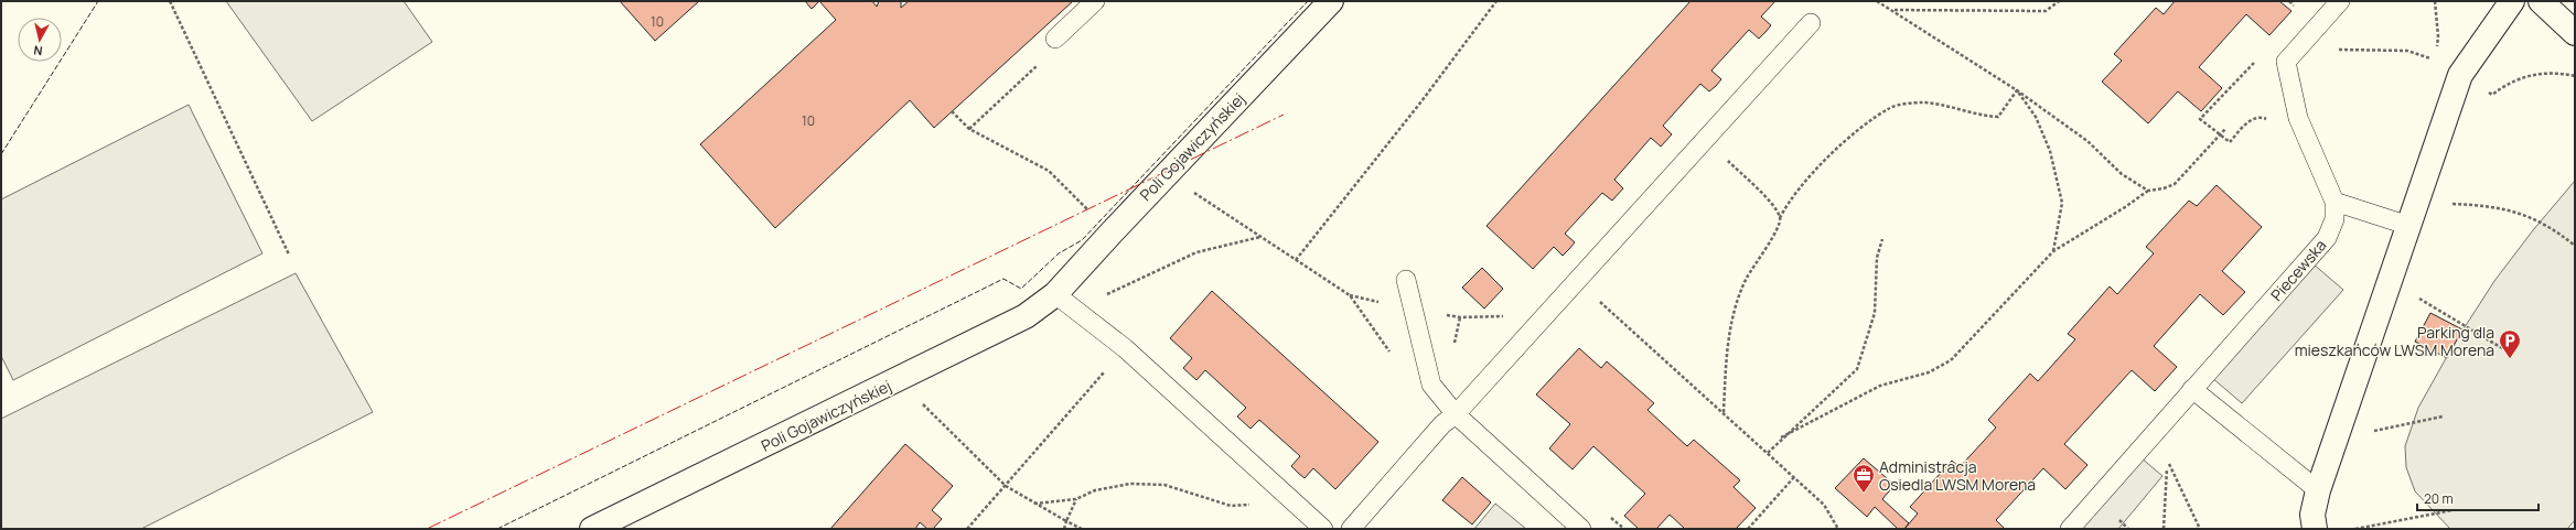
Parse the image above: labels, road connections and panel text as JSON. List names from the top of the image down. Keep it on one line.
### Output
{"streets":{"street":["Poli Gojawiczyńskiej"],"lane":["Piecewska"]},"places":{"parking":["Parking dla mieszkańców LWSM Morena"],"office":["Administracja Osiedla LWSM Morena"]},"house_numbers":["10","10"],"scale_bar":"20 m","north":"bottom"}
